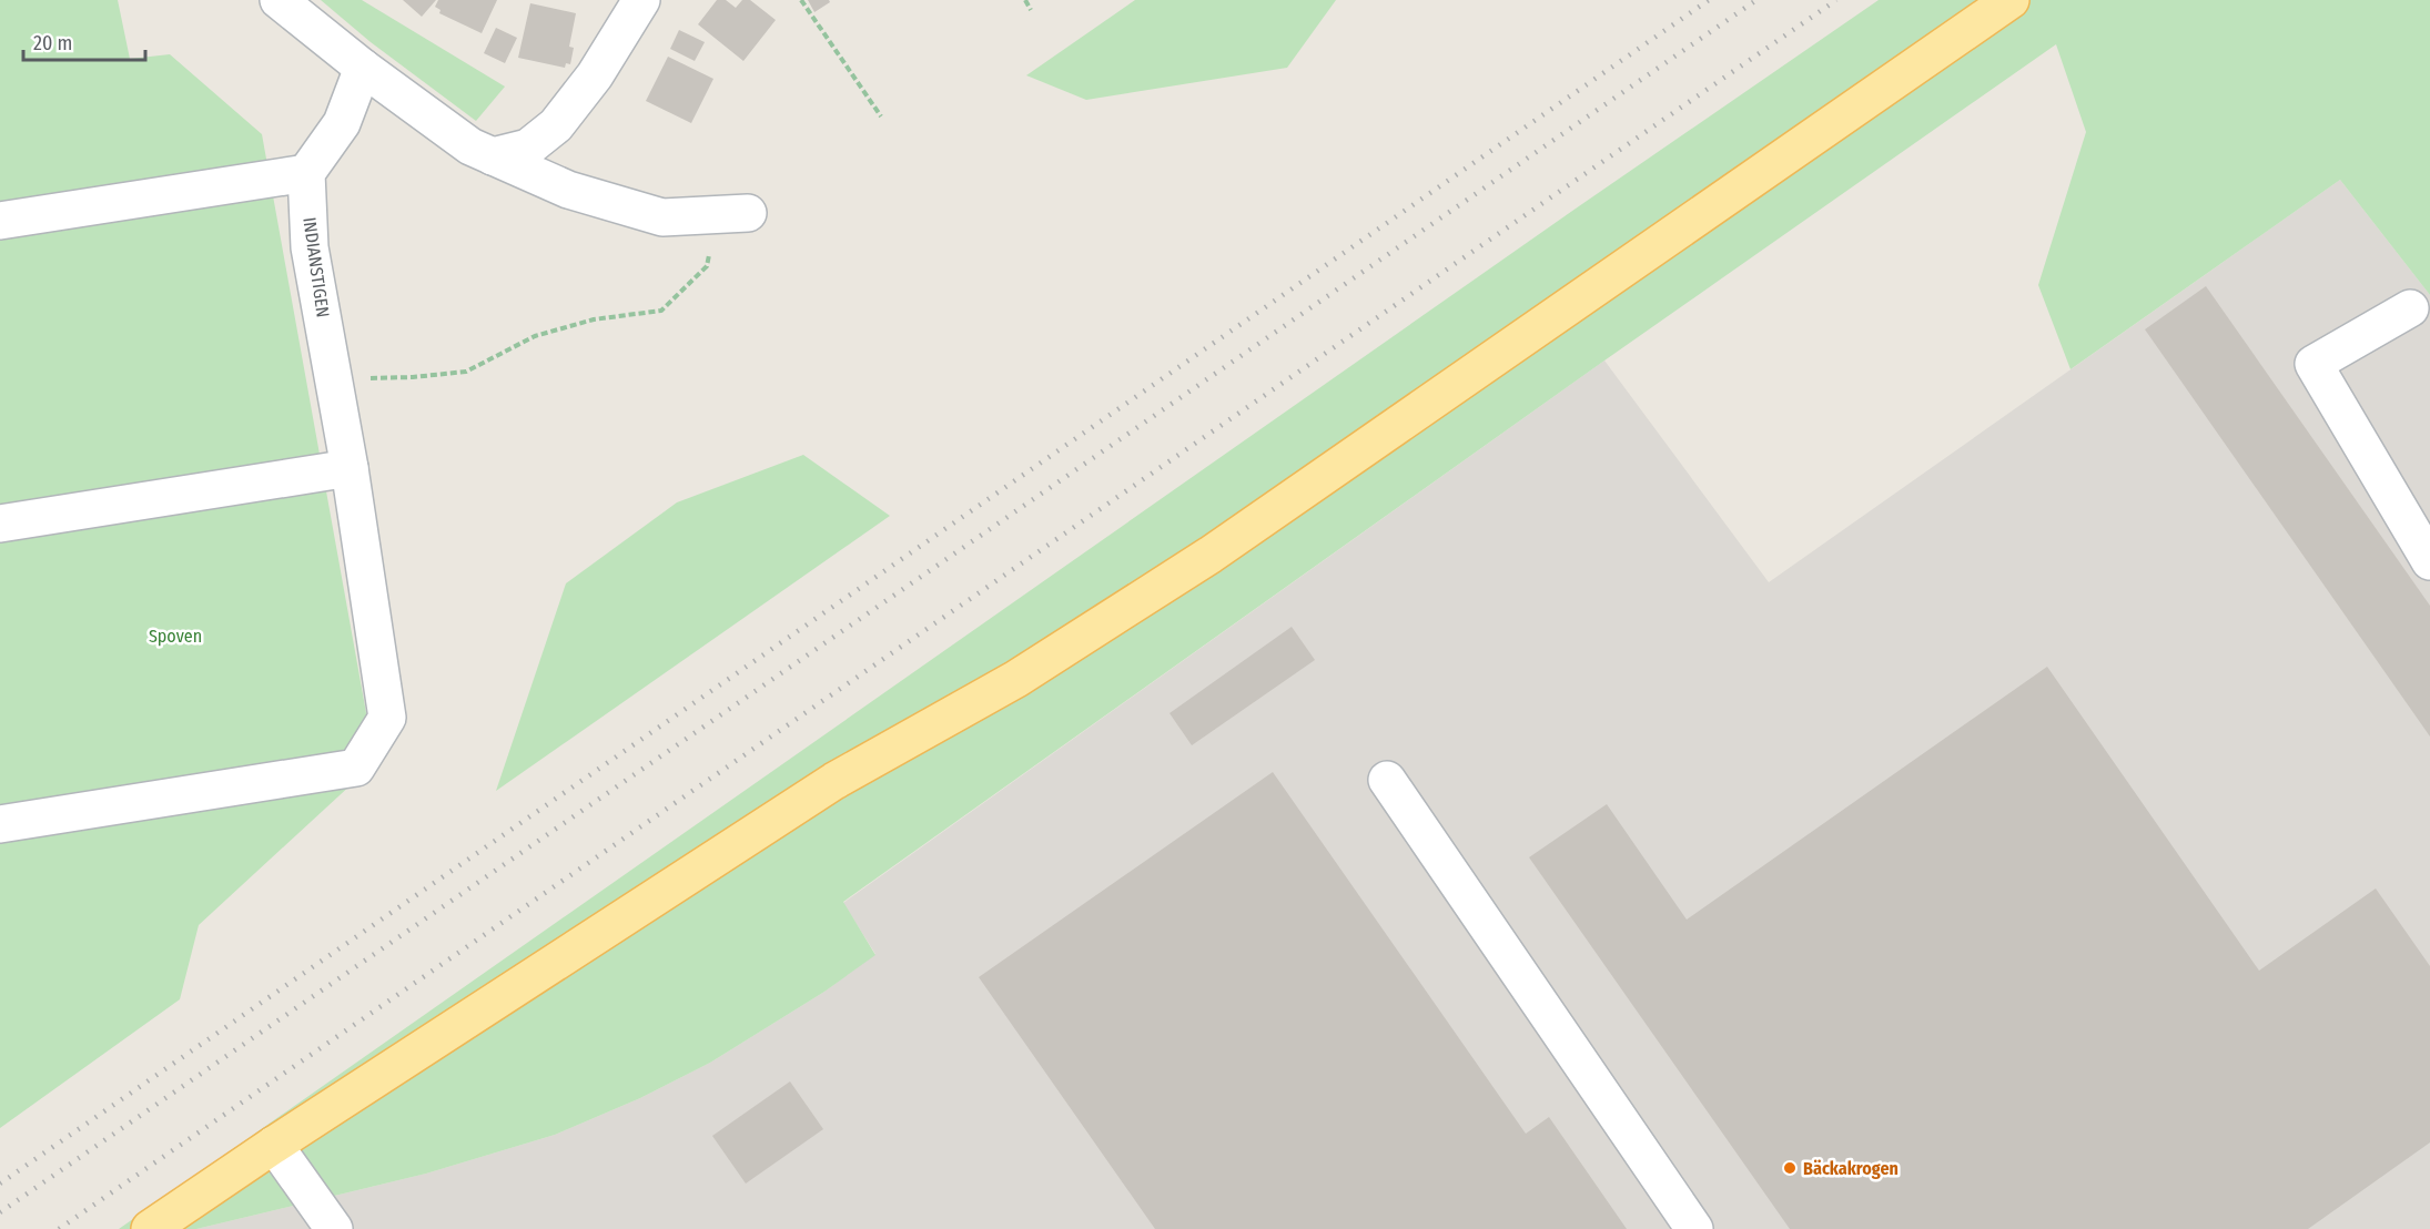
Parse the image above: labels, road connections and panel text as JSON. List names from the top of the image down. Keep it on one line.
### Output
{"streets":{"street":["INDIANSTIGEN"]},"parks":["Spoven"],"places":["Bäckakrogen"],"scale_bar":"20 m"}
